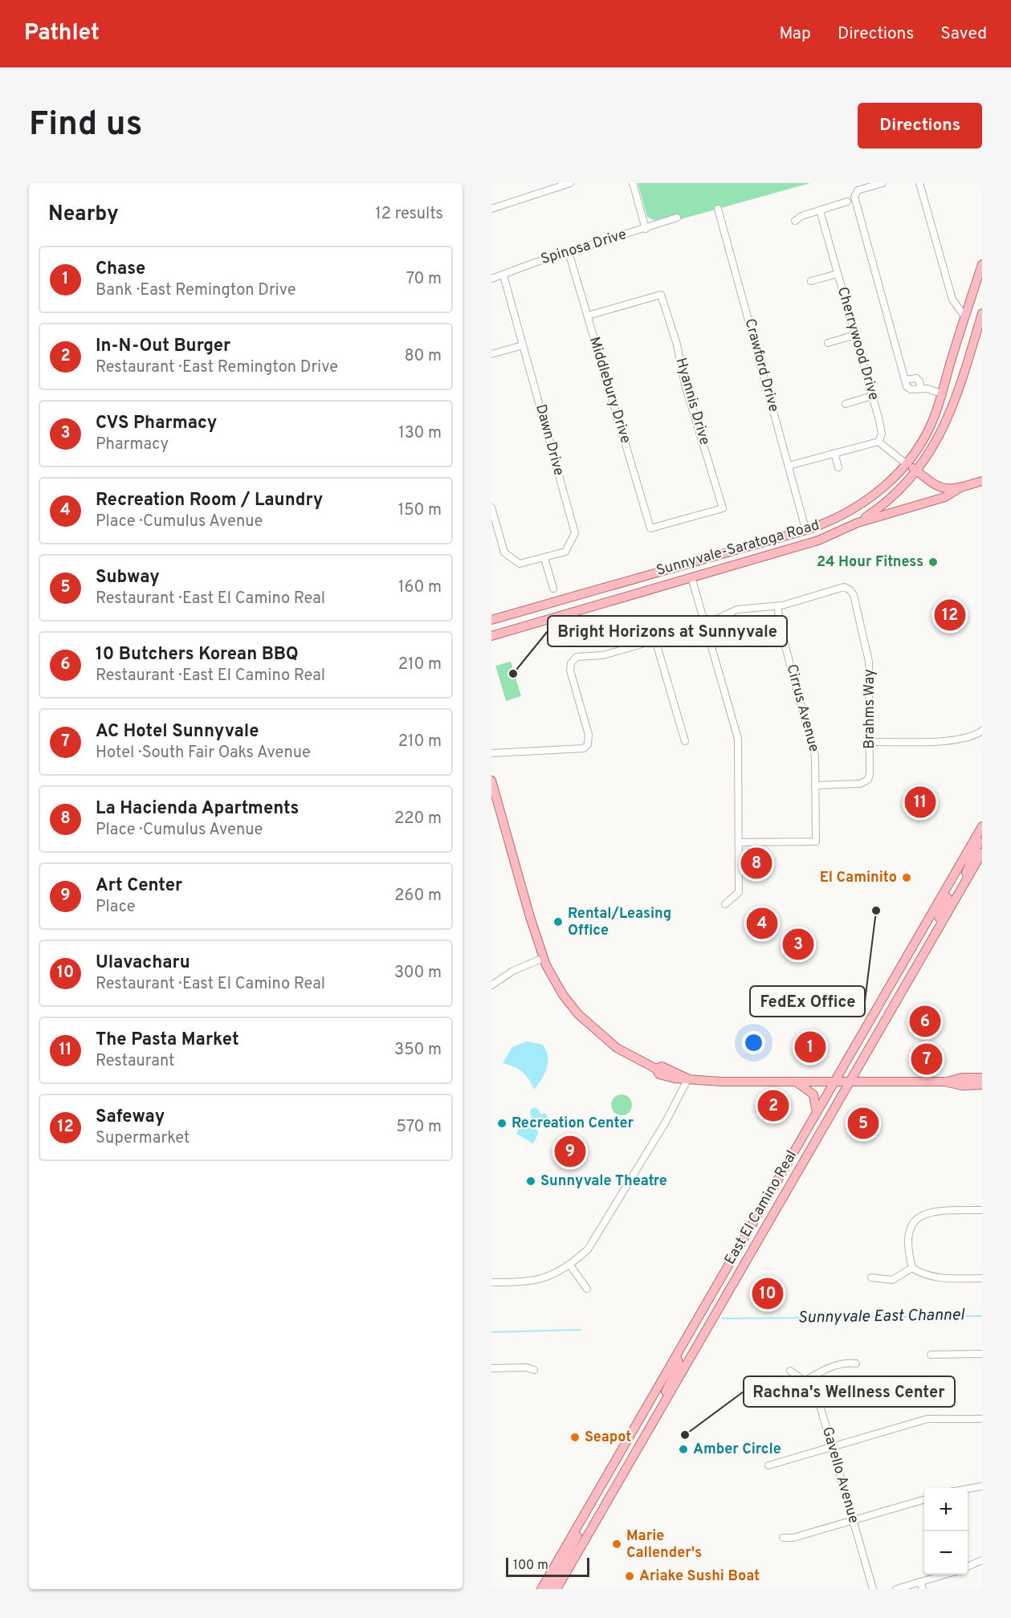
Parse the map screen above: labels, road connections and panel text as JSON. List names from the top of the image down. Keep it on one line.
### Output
{"streets":{"main road":["Sunnyvale-Saratoga Road","East El Camino Real"],"street":["Spinosa Drive","Cherrywood Drive","Crawford Drive","Middlebury Drive","Hyannis Drive","Dawn Drive","Cirrus Avenue","Brahms Way","Gavello Avenue"]},"crossings":[["Spinosa Drive","Middlebury Drive"],["Spinosa Drive","Dawn Drive"],["Middlebury Drive","Hyannis Drive"],["Cirrus Avenue","Brahms Way"]],"water":["Sunnyvale East Channel"],"places":["24 Hour Fitness","Bright Horizons at Sunnyvale","El Caminito","FedEx Office","Rental/Leasing Office","Recreation Center","Sunnyvale Theatre","Rachna's Wellness Center","Seapot","Amber Circle","Marie Callender's","Ariake Sushi Boat"],"scale_bar":"100 m","page":{"header":"Pathlet","nav":["Map","Directions","Saved"],"buttons":"Directions","title":"Find us","heading":["Nearby","12 results"],"list":[{"mark":"1","name":"Chase","note":"Bank · East Remington Drive","value":"70 m"},{"mark":"2","name":"In-N-Out Burger","note":"Restaurant · East Remington Drive","value":"80 m"},{"mark":"3","name":"CVS Pharmacy","note":"Pharmacy","value":"130 m"},{"mark":"4","name":"Recreation Room / Laundry","note":"Place · Cumulus Avenue","value":"150 m"},{"mark":"5","name":"Subway","note":"Restaurant · East El Camino Real","value":"160 m"},{"mark":"6","name":"10 Butchers Korean BBQ","note":"Restaurant · East El Camino Real","value":"210 m"},{"mark":"7","name":"AC Hotel Sunnyvale","note":"Hotel · South Fair Oaks Avenue","value":"210 m"},{"mark":"8","name":"La Hacienda Apartments","note":"Place · Cumulus Avenue","value":"220 m"},{"mark":"9","name":"Art Center","note":"Place","value":"260 m"},{"mark":"10","name":"Ulavacharu","note":"Restaurant · East El Camino Real","value":"300 m"},{"mark":"11","name":"The Pasta Market","note":"Restaurant","value":"350 m"},{"mark":"12","name":"Safeway","note":"Supermarket","value":"570 m"}],"pins":["12","11","8","4","3","6","1","7","2","5","9","10"],"map_buttons":["+","−"],"scale":"100 m"}}
